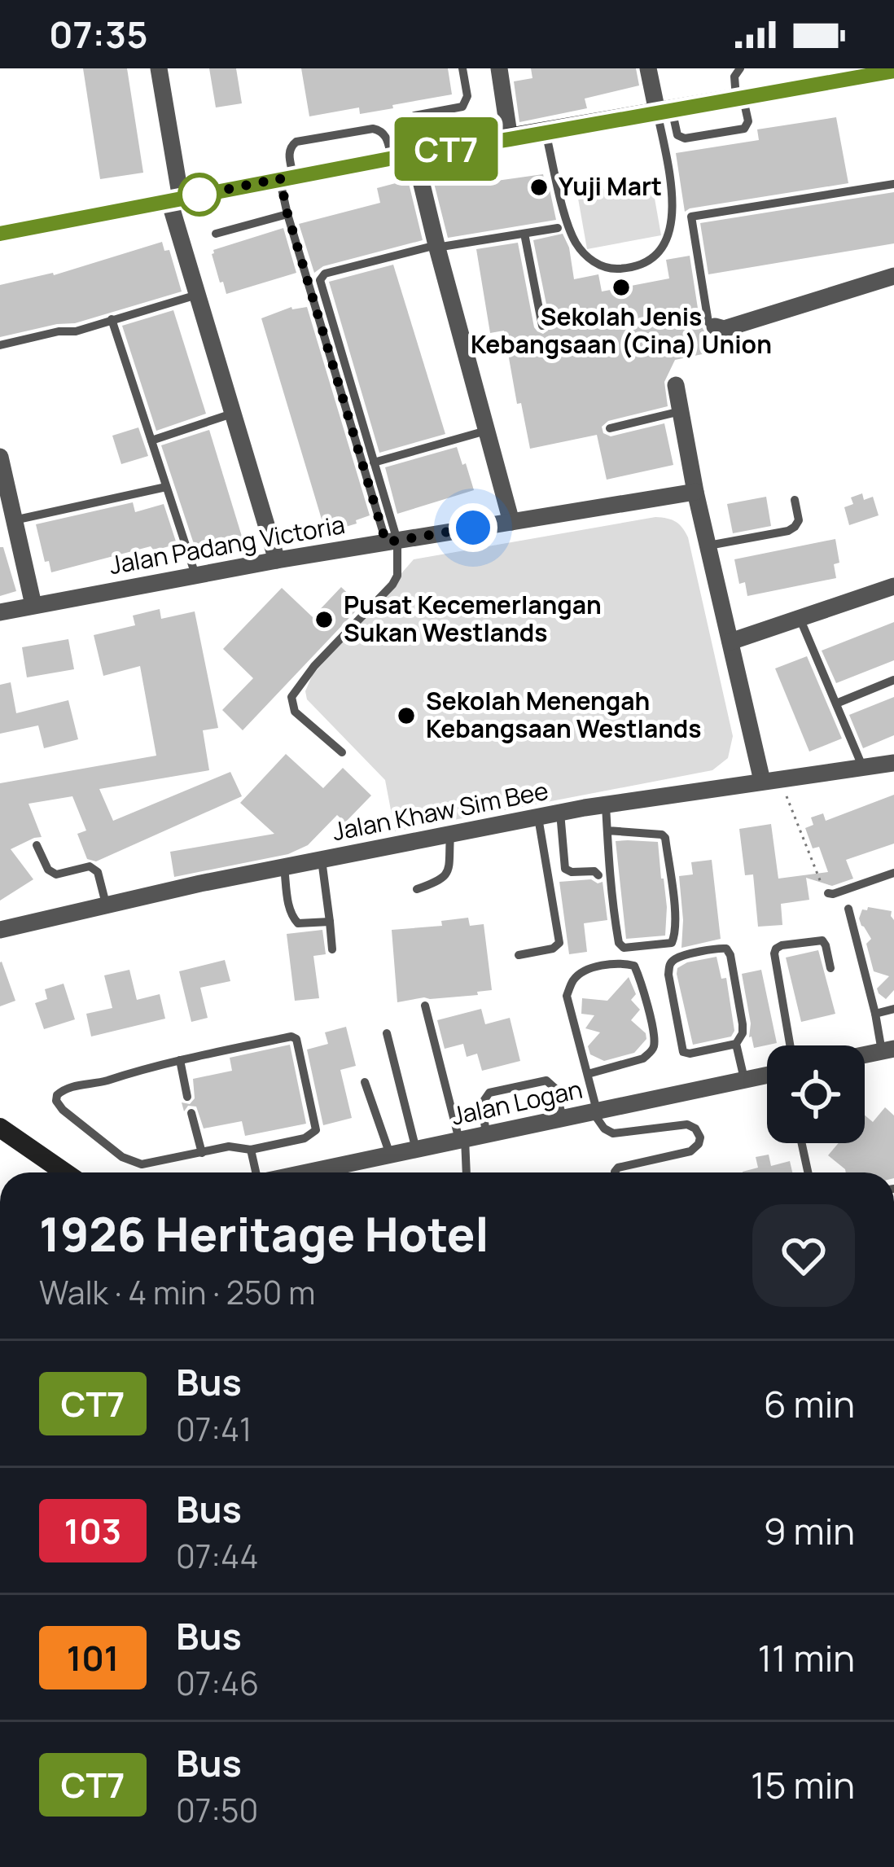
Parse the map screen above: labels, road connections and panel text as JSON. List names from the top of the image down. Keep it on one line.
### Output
{"streets":{"street":["Jalan Padang Victoria","Jalan Khaw Sim Bee","Jalan Logan"]},"places":["Yuji Mart","Sekolah Jenis Kebangsaan (Cina) Union","Pusat Kecemerlangan Sukan Westlands","Sekolah Menengah Kebangsaan Westlands"],"lines":["bus line CT7"],"page":{"status":"07:35","on_map":"CT7","heading":["1926 Heritage Hotel","Walk · 4 min · 250 m"],"list":[{"mark":"CT7","name":"Bus","note":"07:41","value":"6 min"},{"mark":"103","name":"Bus","note":"07:44","value":"9 min"},{"mark":"101","name":"Bus","note":"07:46","value":"11 min"},{"mark":"CT7","name":"Bus","note":"07:50","value":"15 min"}]}}
